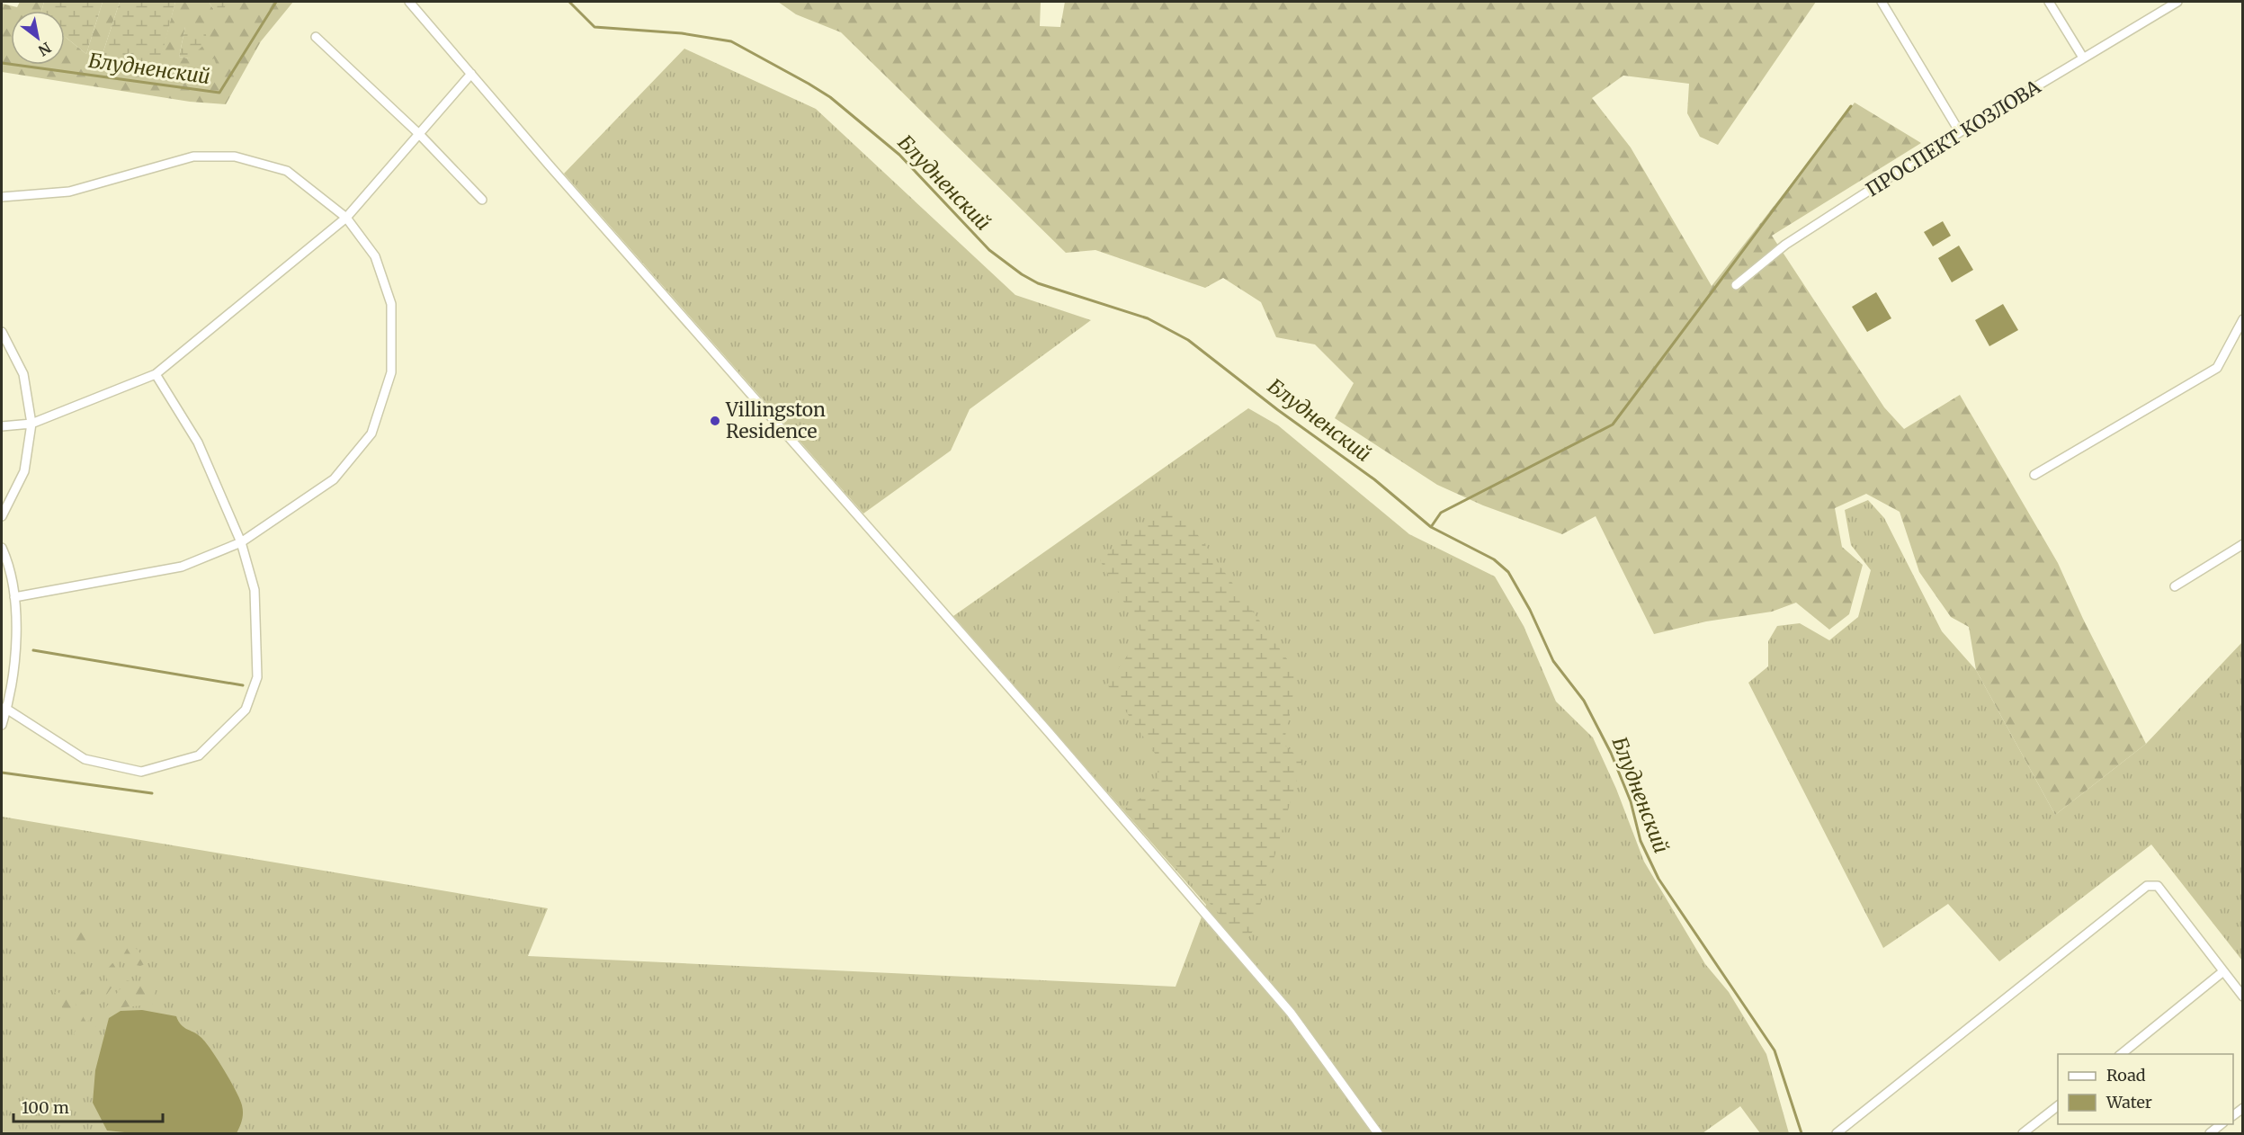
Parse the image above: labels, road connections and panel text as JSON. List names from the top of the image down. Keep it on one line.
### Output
{"streets":{"street":["ПРОСПЕКТ КОЗЛОВА"]},"water":["Блудненский"],"places":["Villingston Residence"],"legend":["Road","Water"],"scale_bar":"100 m","north":"bottom right"}
